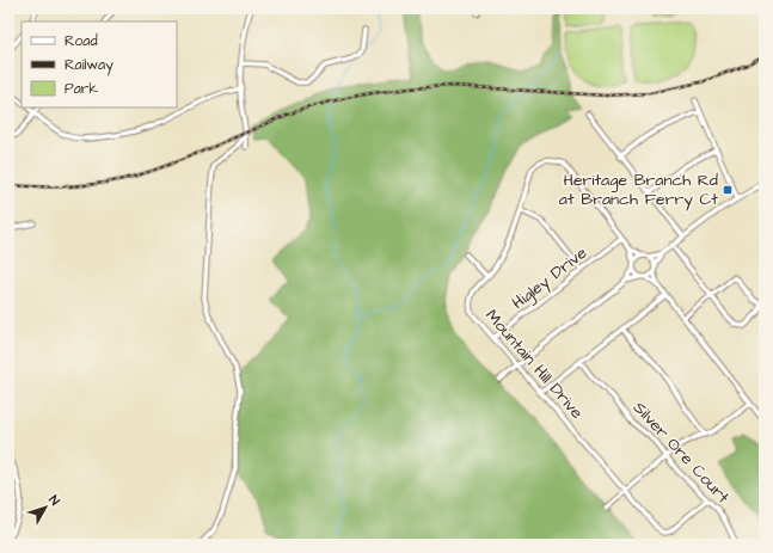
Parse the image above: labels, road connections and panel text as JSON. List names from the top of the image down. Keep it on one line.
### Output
{"streets":{"street":["Higley Drive","Mountain Hill Drive","Silver Ore Court"]},"crossings":[["Higley Drive","Mountain Hill Drive"],["Mountain Hill Drive","Silver Ore Court"]],"places":{"transit":["Heritage Branch Rd at Branch Ferry Ct"]},"legend":["Road","Railway","Park"],"north":"top right"}
